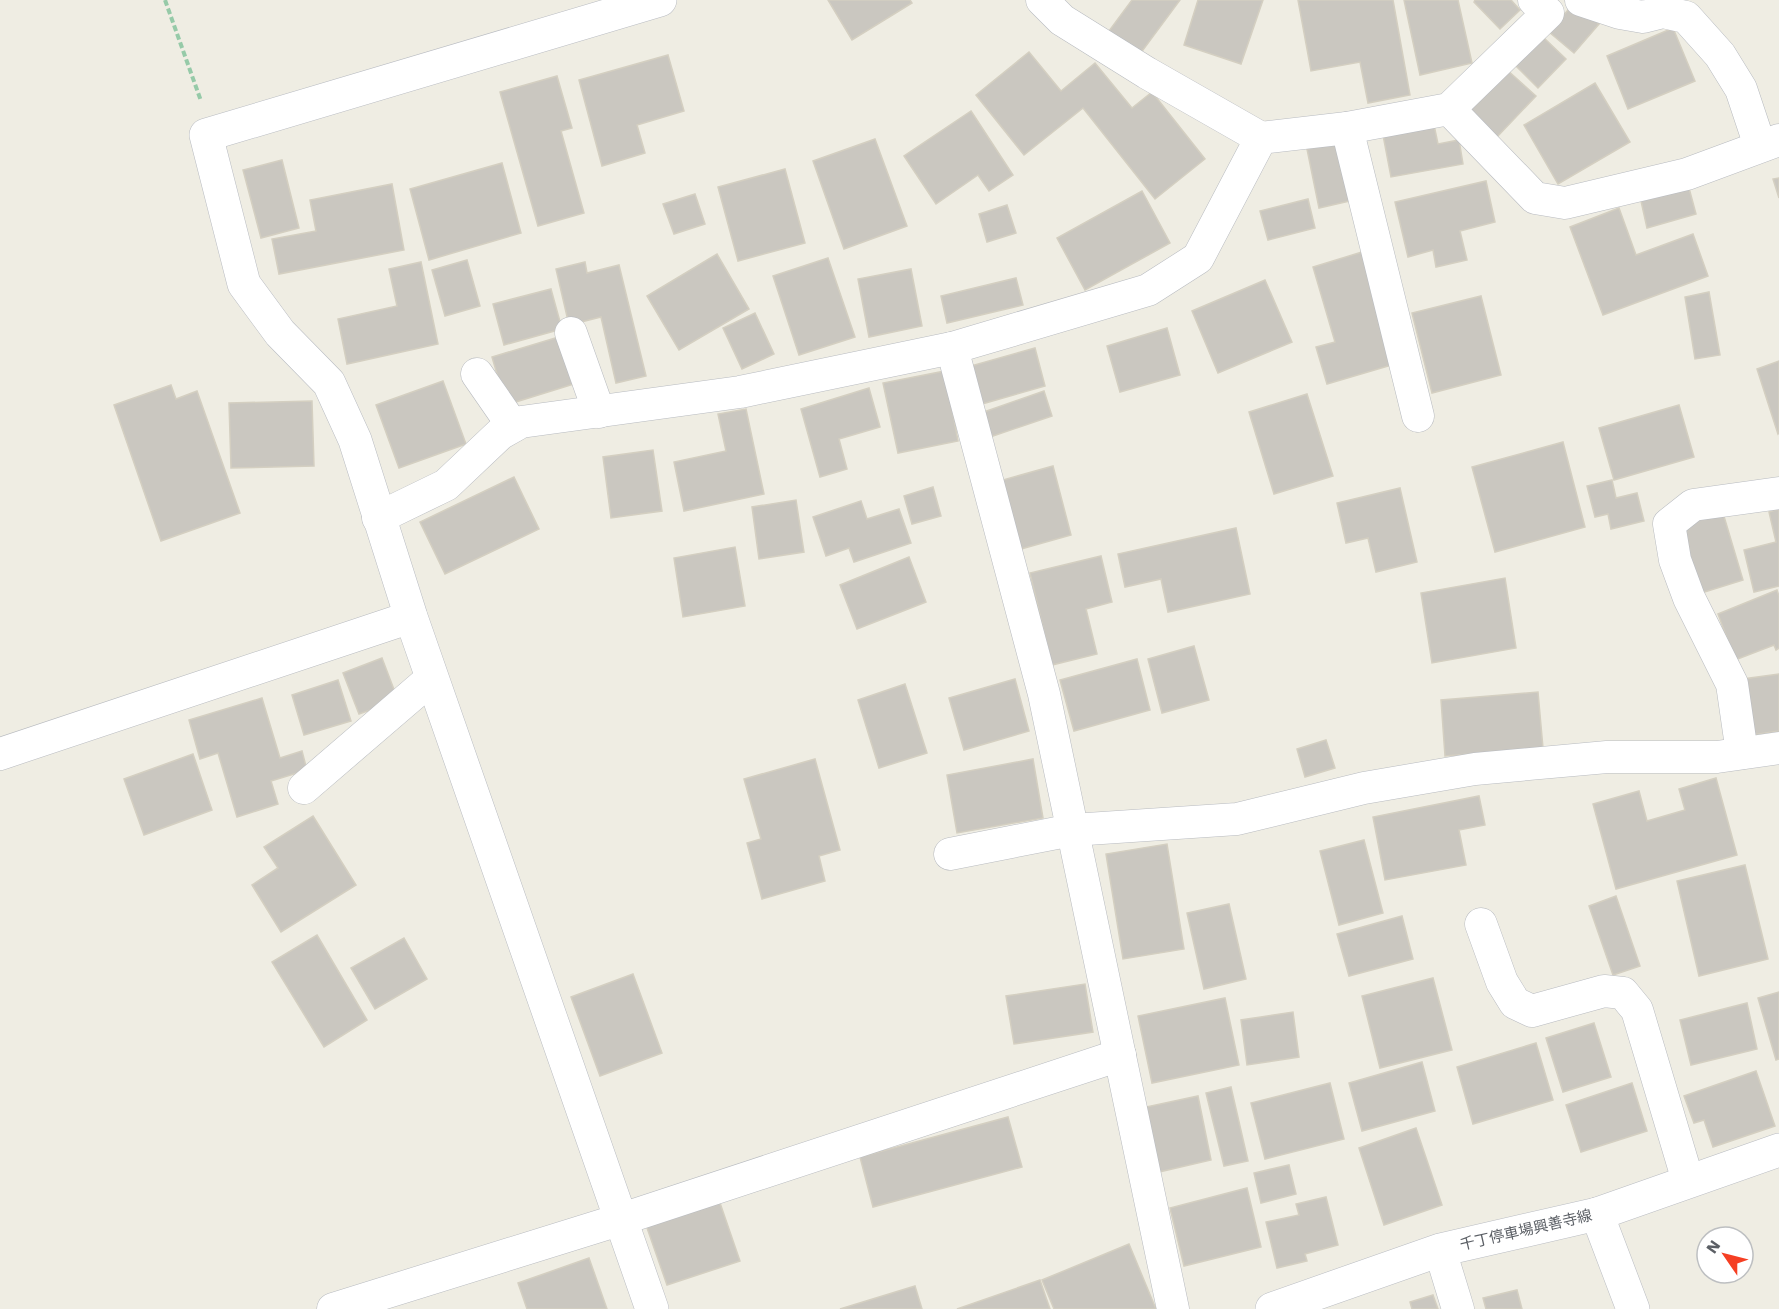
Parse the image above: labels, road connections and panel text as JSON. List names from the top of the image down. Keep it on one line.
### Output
{"streets":{"street":["千丁停車場興善寺線"]},"north":"top left"}
